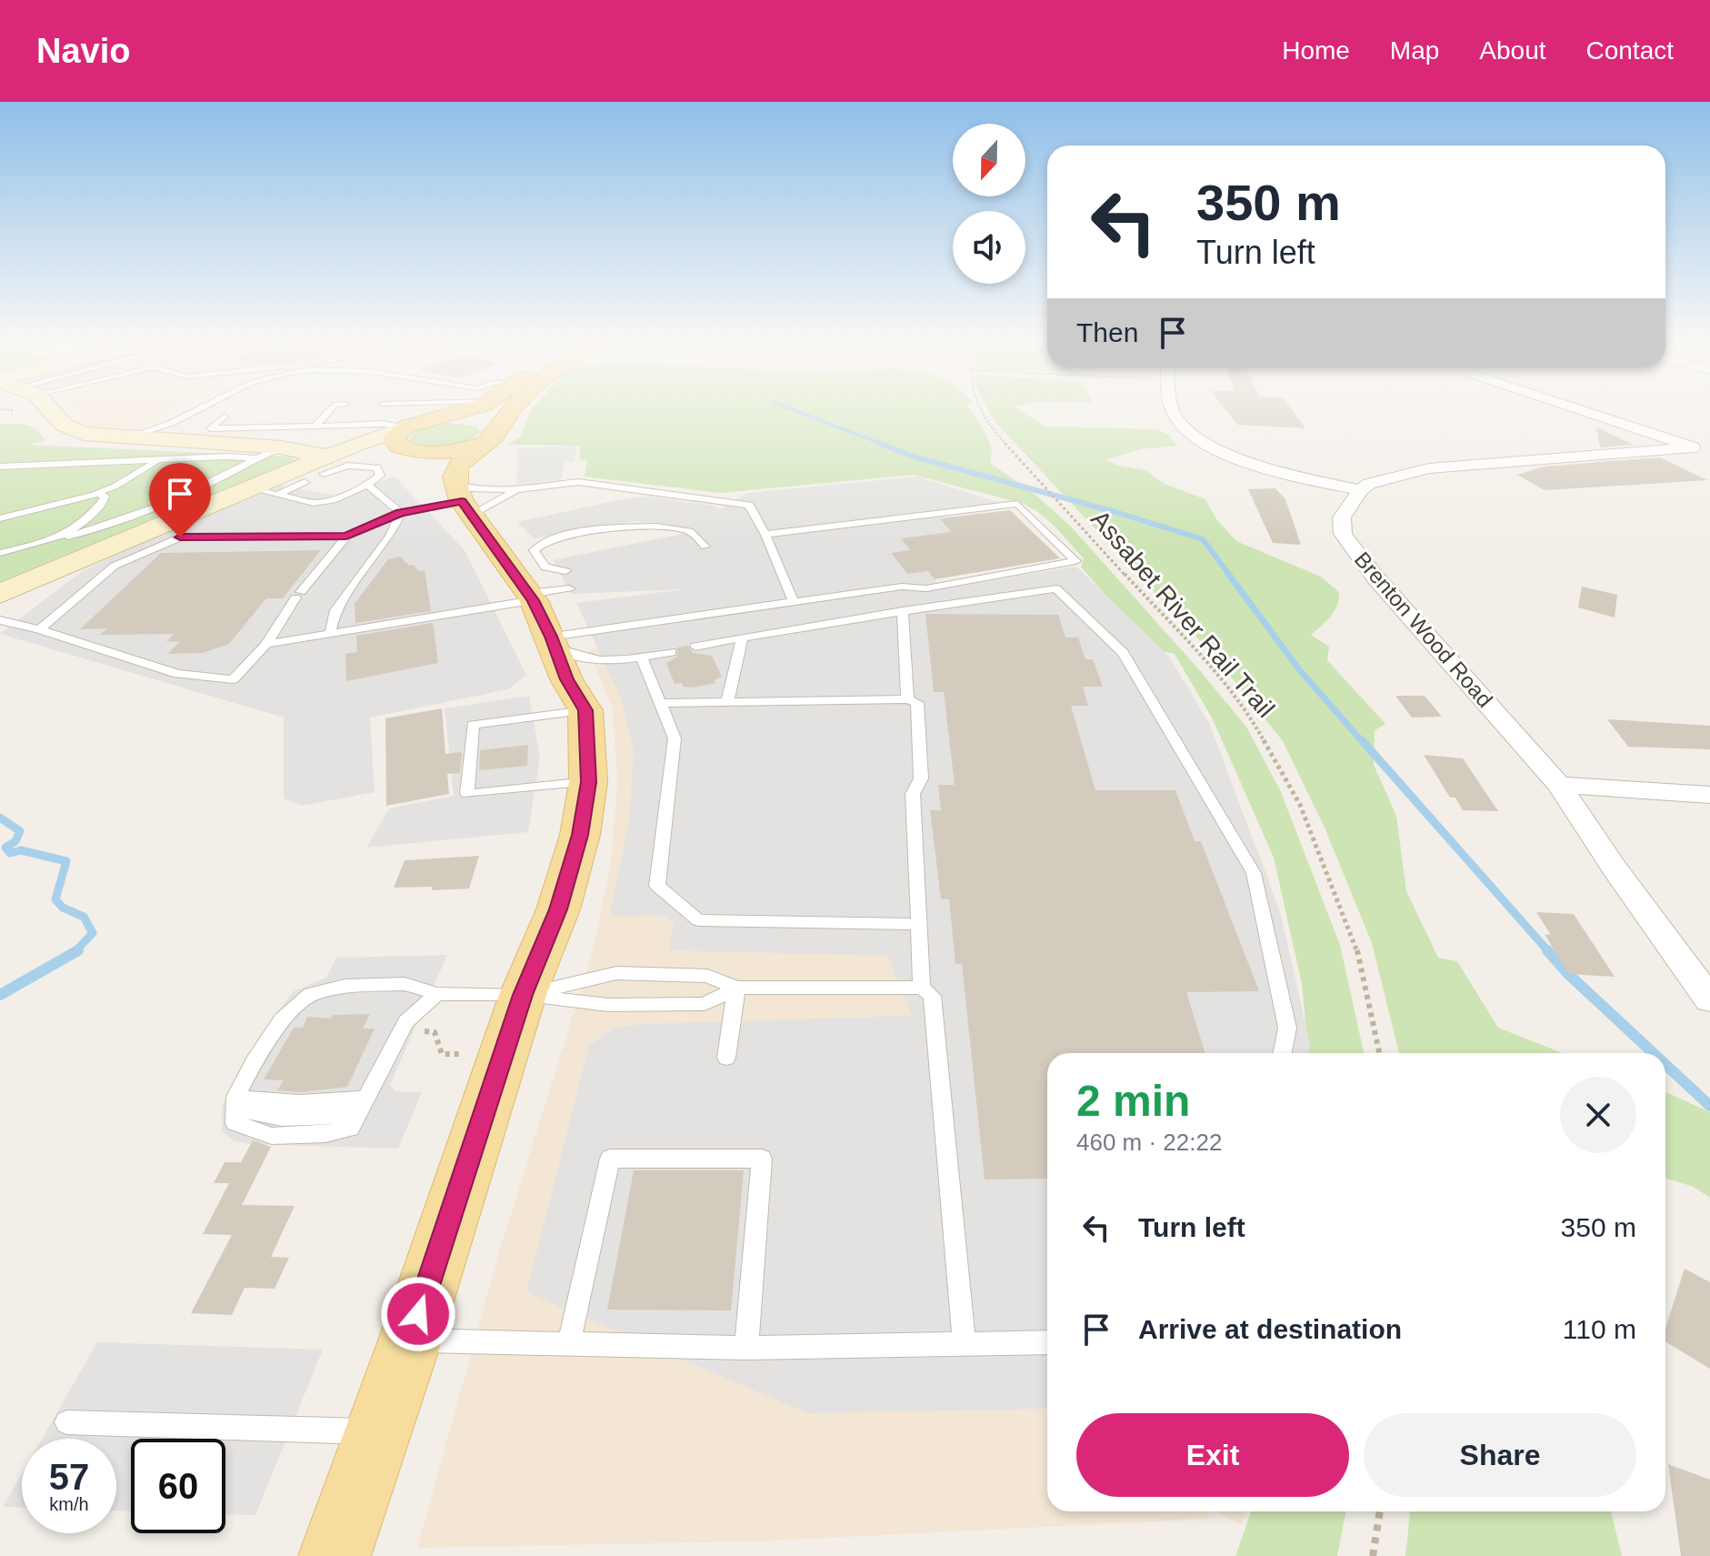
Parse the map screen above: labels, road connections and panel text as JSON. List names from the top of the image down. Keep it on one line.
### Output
{"streets":{"street":["Brenton Wood Road"],"path":["Assabet River Rail Trail"]},"north":"bottom","page":{"header":"Navio","nav":["Home","Map","About","Contact"],"turn":["350 m","Turn left"],"then":"Then","heading":["2 min","460 m · 22:22"],"list":[{"name":"Turn left","value":"350 m"},{"name":"Arrive at destination","value":"110 m"}],"buttons":["Exit","Share"],"speed":"57 km/h","limit":"60"}}
